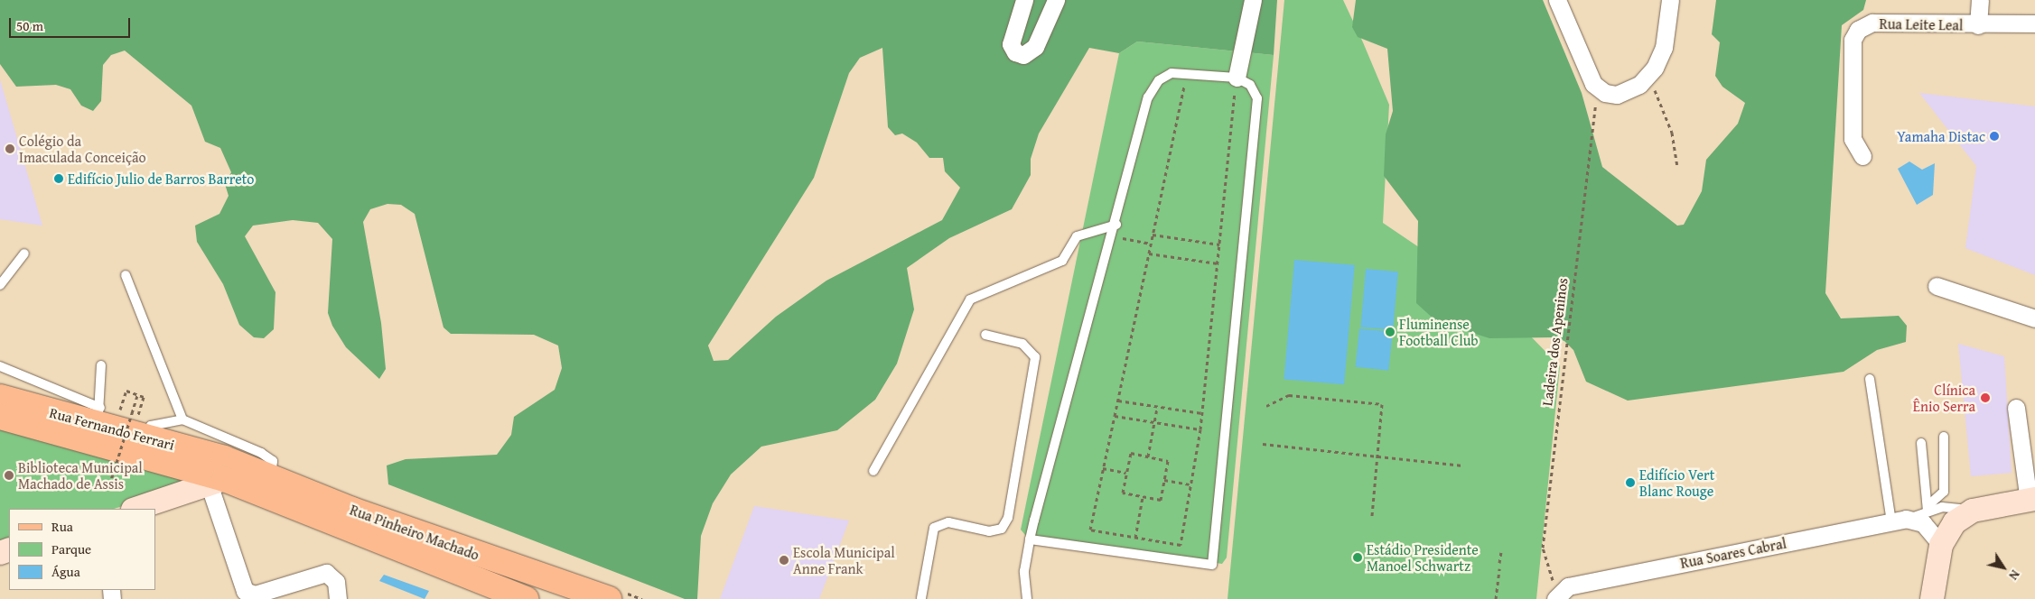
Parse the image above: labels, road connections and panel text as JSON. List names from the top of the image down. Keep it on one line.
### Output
{"streets":{"main road":["Rua Fernando Ferrari","Rua Pinheiro Machado","Rua Soares Cabral"],"street":["Rua Leite Leal"],"path":["Ladeira dos Apeninos"]},"crossings":[["Rua Fernando Ferrari","Rua Pinheiro Machado"]],"places":["Yamaha Distac","Colégio da Imaculada Conceição","Edifício Julio de Barros Barreto","Fluminense Football Club","Clínica Ênio Serra","Biblioteca Municipal Machado de Assis","Edifício Vert Blanc Rouge","Estádio Presidente Manoel Schwartz","Escola Municipal Anne Frank"],"legend":["Rua","Parque","Água"],"scale_bar":"50 m","north":"bottom right"}
